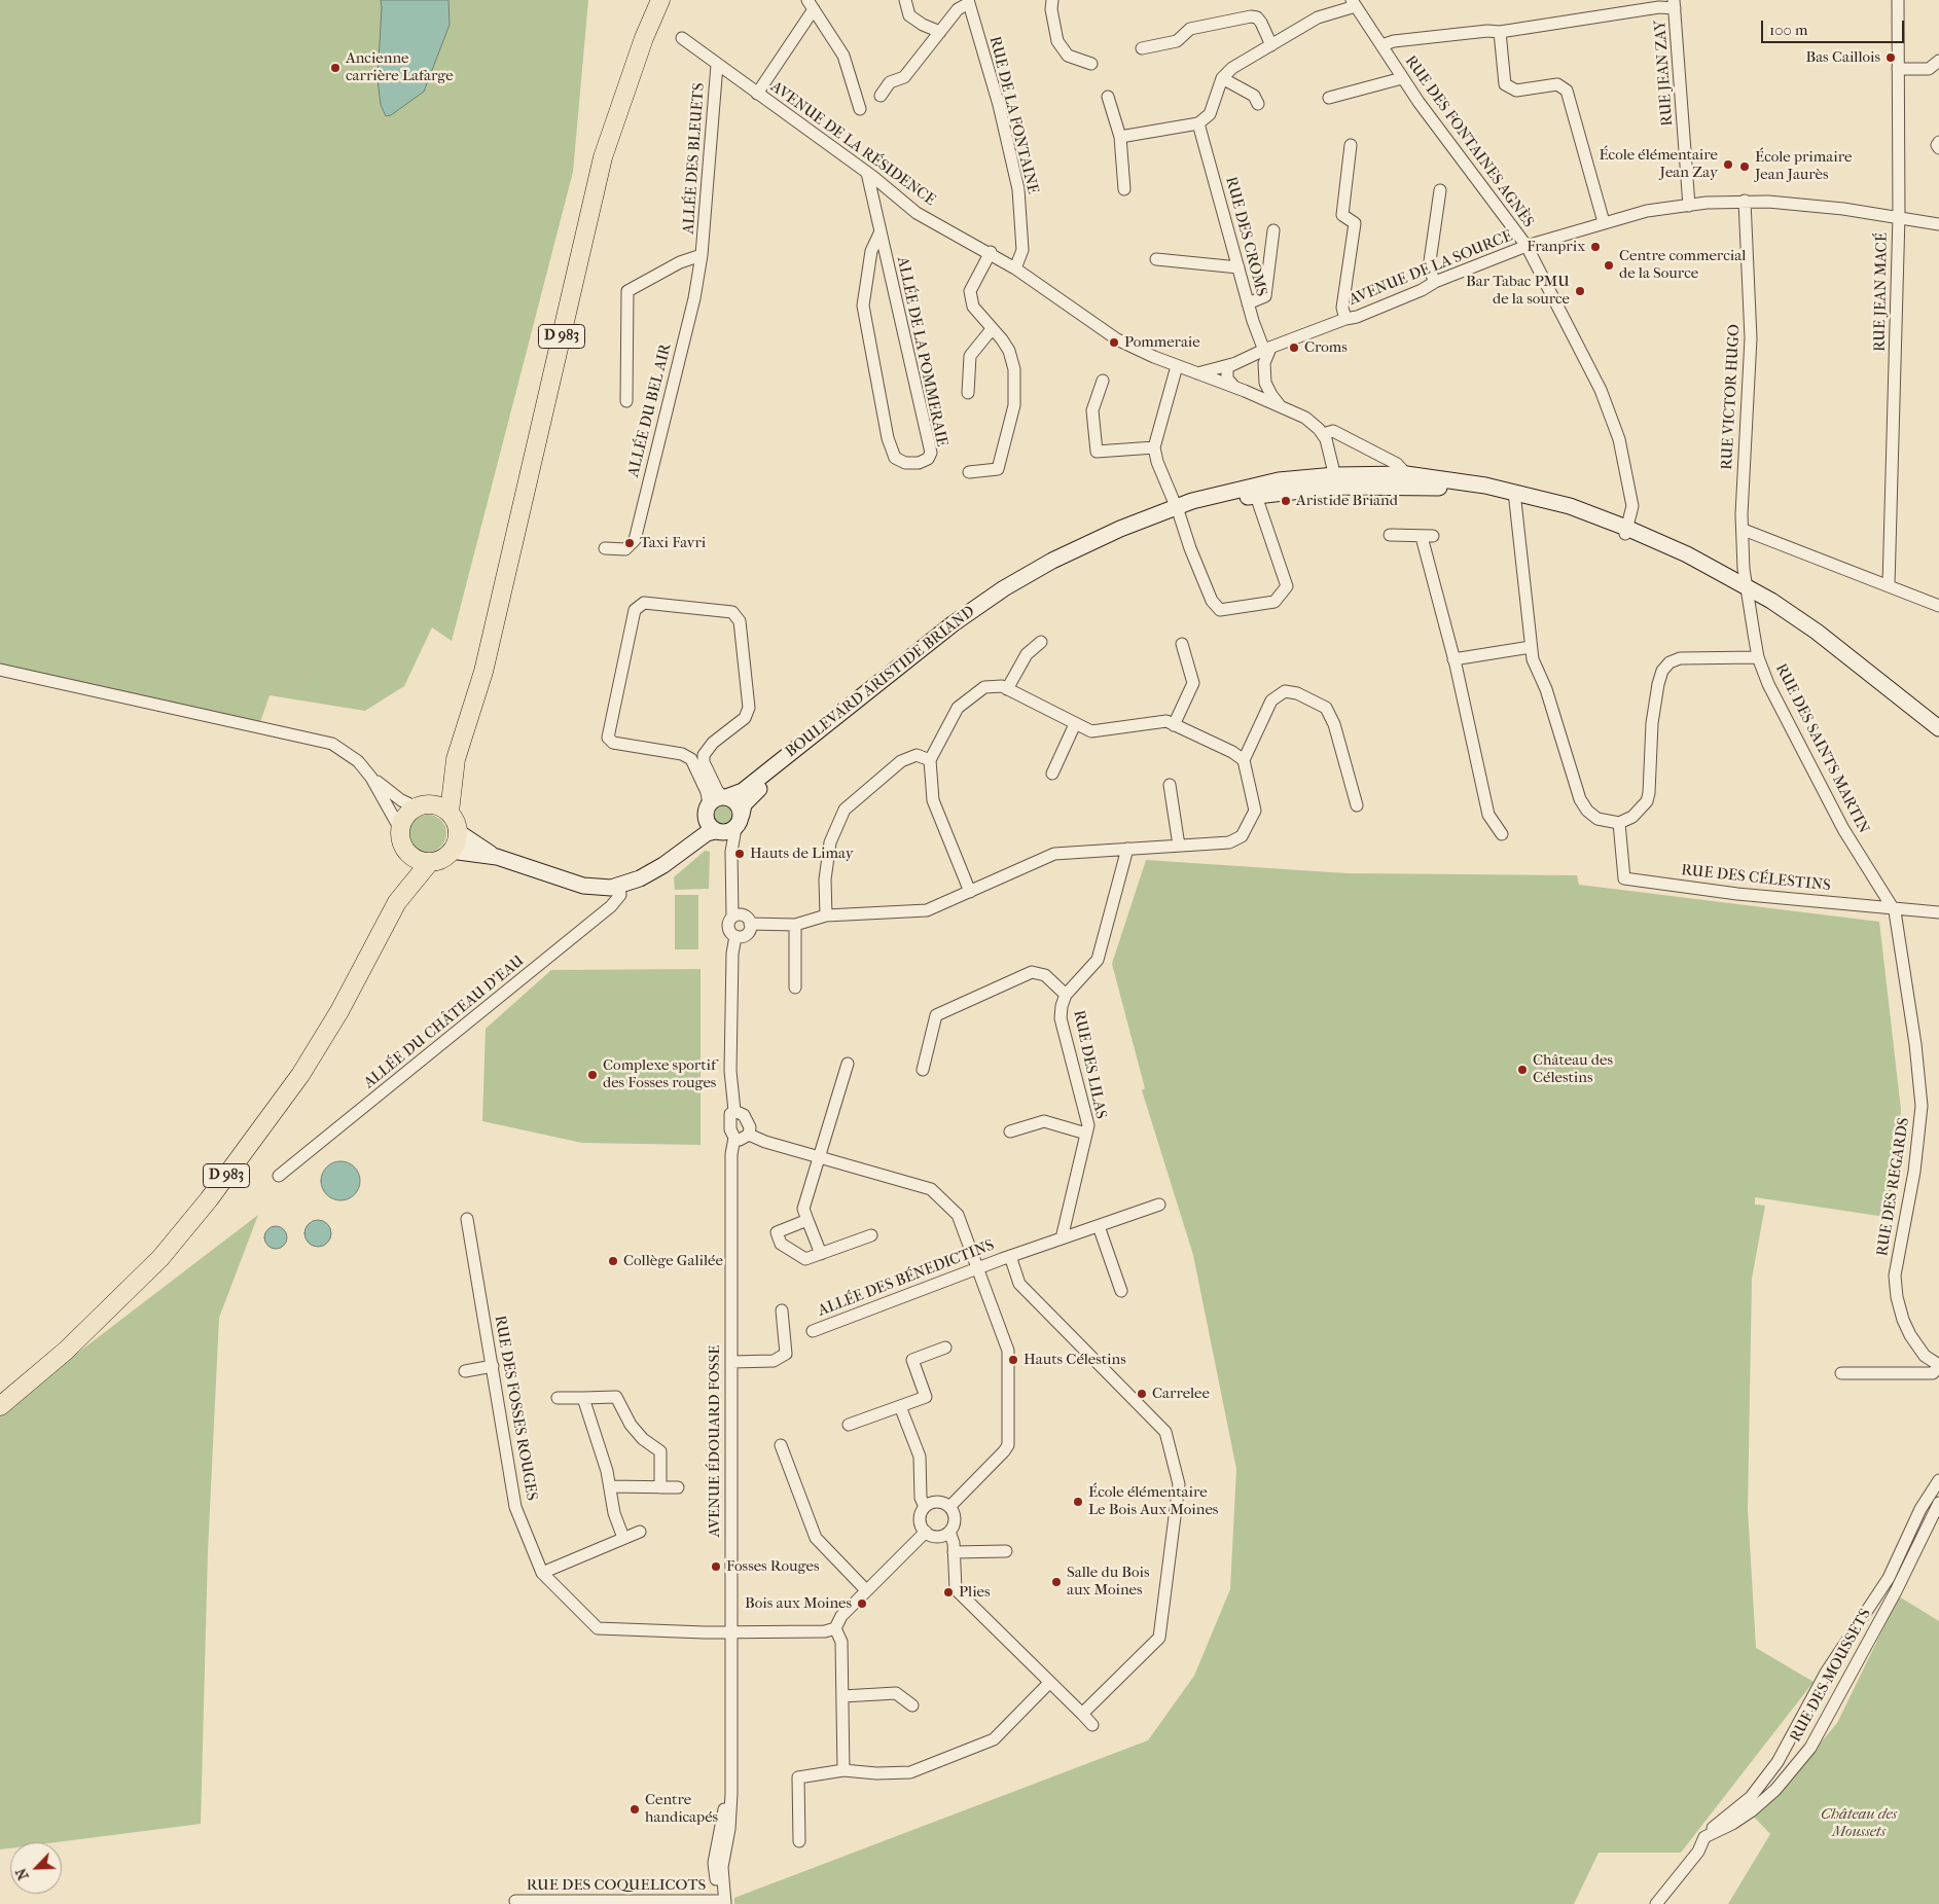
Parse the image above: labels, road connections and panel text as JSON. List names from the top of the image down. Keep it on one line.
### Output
{"streets":{"main road":["D 983","BOULEVARD ARISTIDE BRIAND"],"street":["RUE JEAN ZAY","RUE DE LA FONTAINE","RUE DES FONTAINES AGNÈS","AVENUE DE LA RÉSIDENCE","ALLÉE DES BLEUETS","RUE DES CROMS","AVENUE DE LA SOURCE","RUE JEAN MACÉ","ALLÉE DE LA POMMERAIE","RUE VICTOR HUGO","ALLÉE DU BEL AIR","RUE DES SAINTS MARTIN","RUE DES CÉLESTINS","ALLÉE DU CHÂTEAU D'EAU","RUE DES LILAS","RUE DES REGARDS","ALLÉE DES BÉNEDICTINS","RUE DES FOSSES ROUGES","AVENUE ÉDOUARD FOSSE","RUE DES MOUSSETS","RUE DES COQUELICOTS"]},"crossings":[["RUE JEAN ZAY","AVENUE DE LA SOURCE"],["RUE DE LA FONTAINE","AVENUE DE LA RÉSIDENCE"],["RUE DES FONTAINES AGNÈS","AVENUE DE LA SOURCE"],["RUE DES FONTAINES AGNÈS","BOULEVARD ARISTIDE BRIAND"],["AVENUE DE LA RÉSIDENCE","ALLÉE DES BLEUETS"],["AVENUE DE LA RÉSIDENCE","AVENUE DE LA SOURCE"],["AVENUE DE LA RÉSIDENCE","ALLÉE DE LA POMMERAIE"],["AVENUE DE LA RÉSIDENCE","BOULEVARD ARISTIDE BRIAND"],["ALLÉE DES BLEUETS","ALLÉE DU BEL AIR"],["RUE DES CROMS","AVENUE DE LA SOURCE"],["AVENUE DE LA SOURCE","RUE JEAN MACÉ"],["AVENUE DE LA SOURCE","RUE VICTOR HUGO"],["D 983","BOULEVARD ARISTIDE BRIAND"],["RUE VICTOR HUGO","BOULEVARD ARISTIDE BRIAND"],["RUE VICTOR HUGO","RUE DES SAINTS MARTIN"],["BOULEVARD ARISTIDE BRIAND","RUE DES SAINTS MARTIN"],["BOULEVARD ARISTIDE BRIAND","ALLÉE DU CHÂTEAU D'EAU"],["RUE DES SAINTS MARTIN","RUE DES CÉLESTINS"],["RUE DES SAINTS MARTIN","RUE DES REGARDS"],["RUE DES CÉLESTINS","RUE DES REGARDS"],["RUE DES FOSSES ROUGES","AVENUE ÉDOUARD FOSSE"],["AVENUE ÉDOUARD FOSSE","RUE DES COQUELICOTS"]],"parks":["Château des Moussets"],"places":["Bas Caillois","Ancienne carrière Lafarge","École élémentaire Jean Zay","École primaire Jean Jaurès","Franprix","Centre commercial de la Source","Bar Tabac PMU de la source","Pommeraie","Croms","Aristide Briand","Taxi Favri","Hauts de Limay","Château des Célestins","Complexe sportif des Fosses rouges","Collège Galilée","Hauts Célestins","Carrelee","École élémentaire Le Bois Aux Moines","Fosses Rouges","Salle du Bois aux Moines","Plies","Bois aux Moines","Centre handicapés"],"scale_bar":"100 m","north":"bottom left"}
